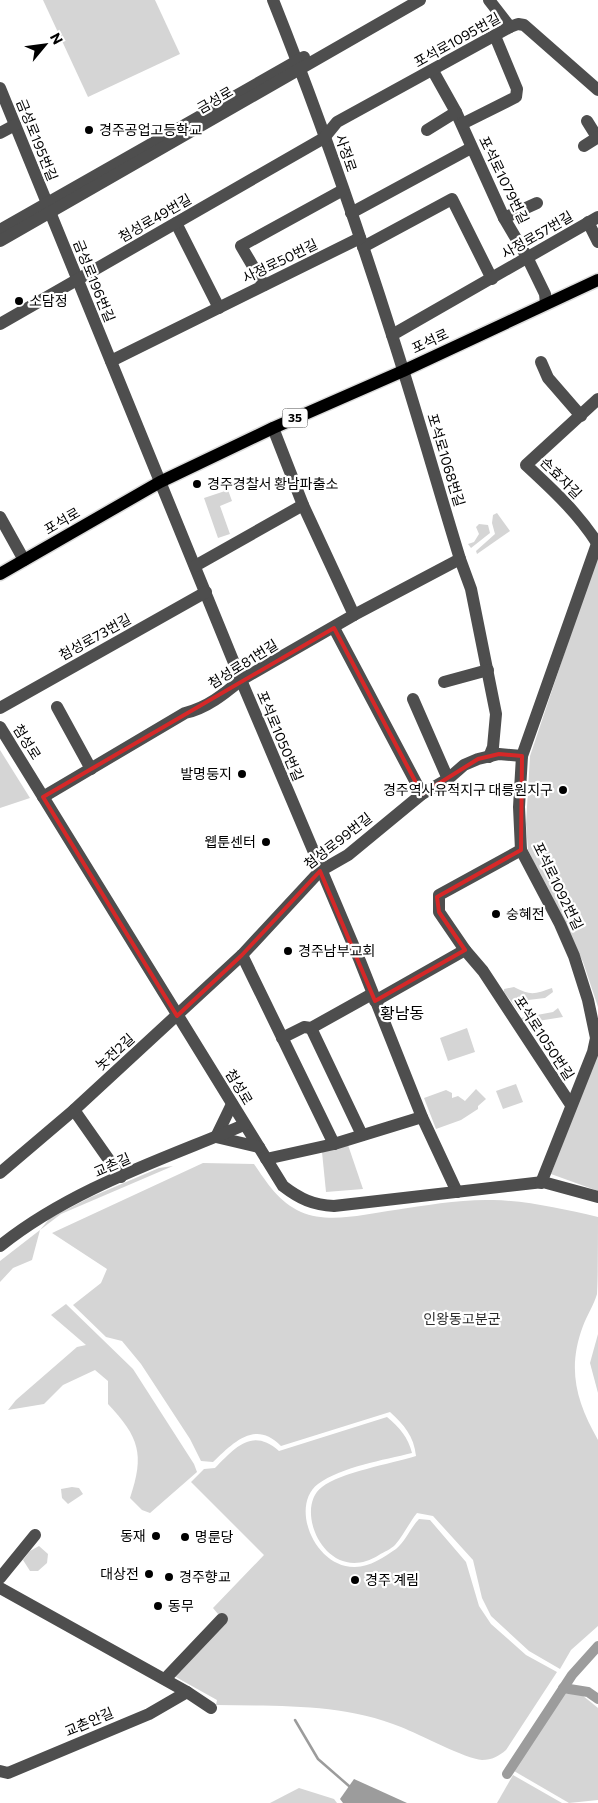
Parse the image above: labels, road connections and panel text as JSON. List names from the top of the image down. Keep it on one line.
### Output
{"streets":{"main road":["포석로","35"],"street":["포석로1095번길","금성로","금성로195번길","사정로","포석로1079번길","첨성로49번길","사정로57번길","사정로50번길","금성로196번길","포석로1068번길","손효자길","첨성로73번길","첨성로81번길","포석로1050번길","첨성로","첨성로99번길","포석로1092번길","놋전2길","교촌길","교촌안길"]},"crossings":[["포석로1095번길","사정로"],["포석로1095번길","포석로1079번길"],["포석로1095번길","첨성로49번길"],["금성로","금성로195번길"],["금성로","사정로"],["금성로","금성로196번길"],["금성로195번길","금성로196번길"],["사정로","첨성로49번길"],["사정로","사정로57번길"],["사정로","사정로50번길"],["사정로","포석로"],["사정로","포석로1068번길"],["포석로1079번길","사정로57번길"],["포석로1079번길","포석로"],["첨성로49번길","금성로196번길"],["사정로57번길","사정로50번길"],["금성로196번길","포석로"],["금성로196번길","포석로1050번길"],["포석로","포석로1068번길"],["포석로","포석로1050번길"],["포석로1068번길","첨성로81번길"],["포석로1068번길","첨성로99번길"],["손효자길","포석로1092번길"],["첨성로73번길","포석로1050번길"],["첨성로81번길","포석로1050번길"],["첨성로81번길","첨성로"],["포석로1050번길","첨성로"],["포석로1050번길","첨성로99번길"],["포석로1050번길","포석로1092번길"],["첨성로","첨성로99번길"],["첨성로","포석로1092번길"],["첨성로","놋전2길"],["첨성로","교촌길"],["첨성로99번길","포석로1092번길"],["첨성로99번길","놋전2길"]],"districts":["황남동"],"parks":["인왕동고분군"],"places":["경주공업고등학교","소담정","경주경찰서 황남파출소","발명둥지","경주역사유적지구 대릉원지구","웹툰센터","숭혜전","경주남부교회","동재","명룬당","대상전","경주향교","경주 계림","동무"],"north":"top right"}
